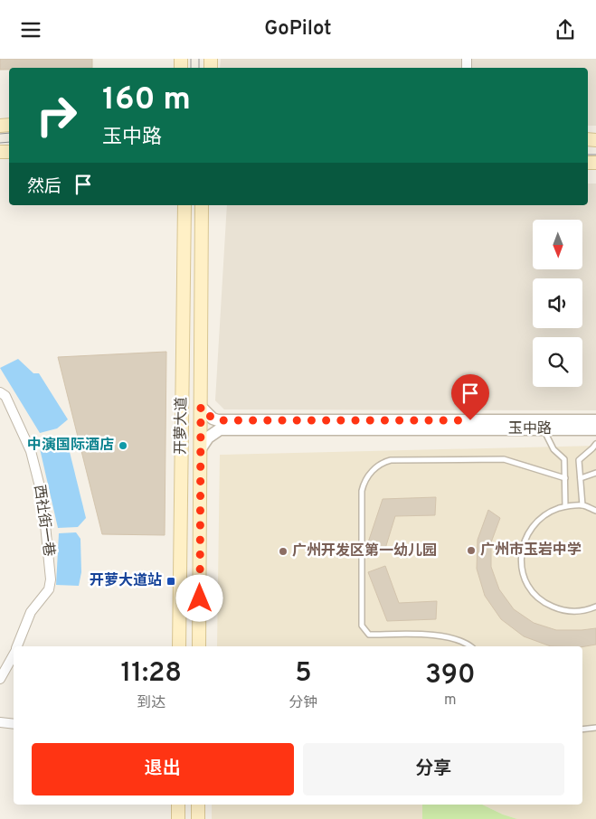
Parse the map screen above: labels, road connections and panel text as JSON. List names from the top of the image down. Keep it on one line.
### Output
{"streets":{"main road":["开萝大道"],"street":["玉中路","西社街一巷"]},"crossings":[["开萝大道","玉中路"]],"places":{"other":["中演国际酒店","广州市玉岩中学","广州开发区第一幼儿园"],"transit":["开萝大道站"]},"north":"bottom","page":{"header":"GoPilot","turn":["160 m","玉中路"],"then":"然后","eta":["11:28","到达","5","分钟","390","m"],"buttons":["退出","分享"]}}
